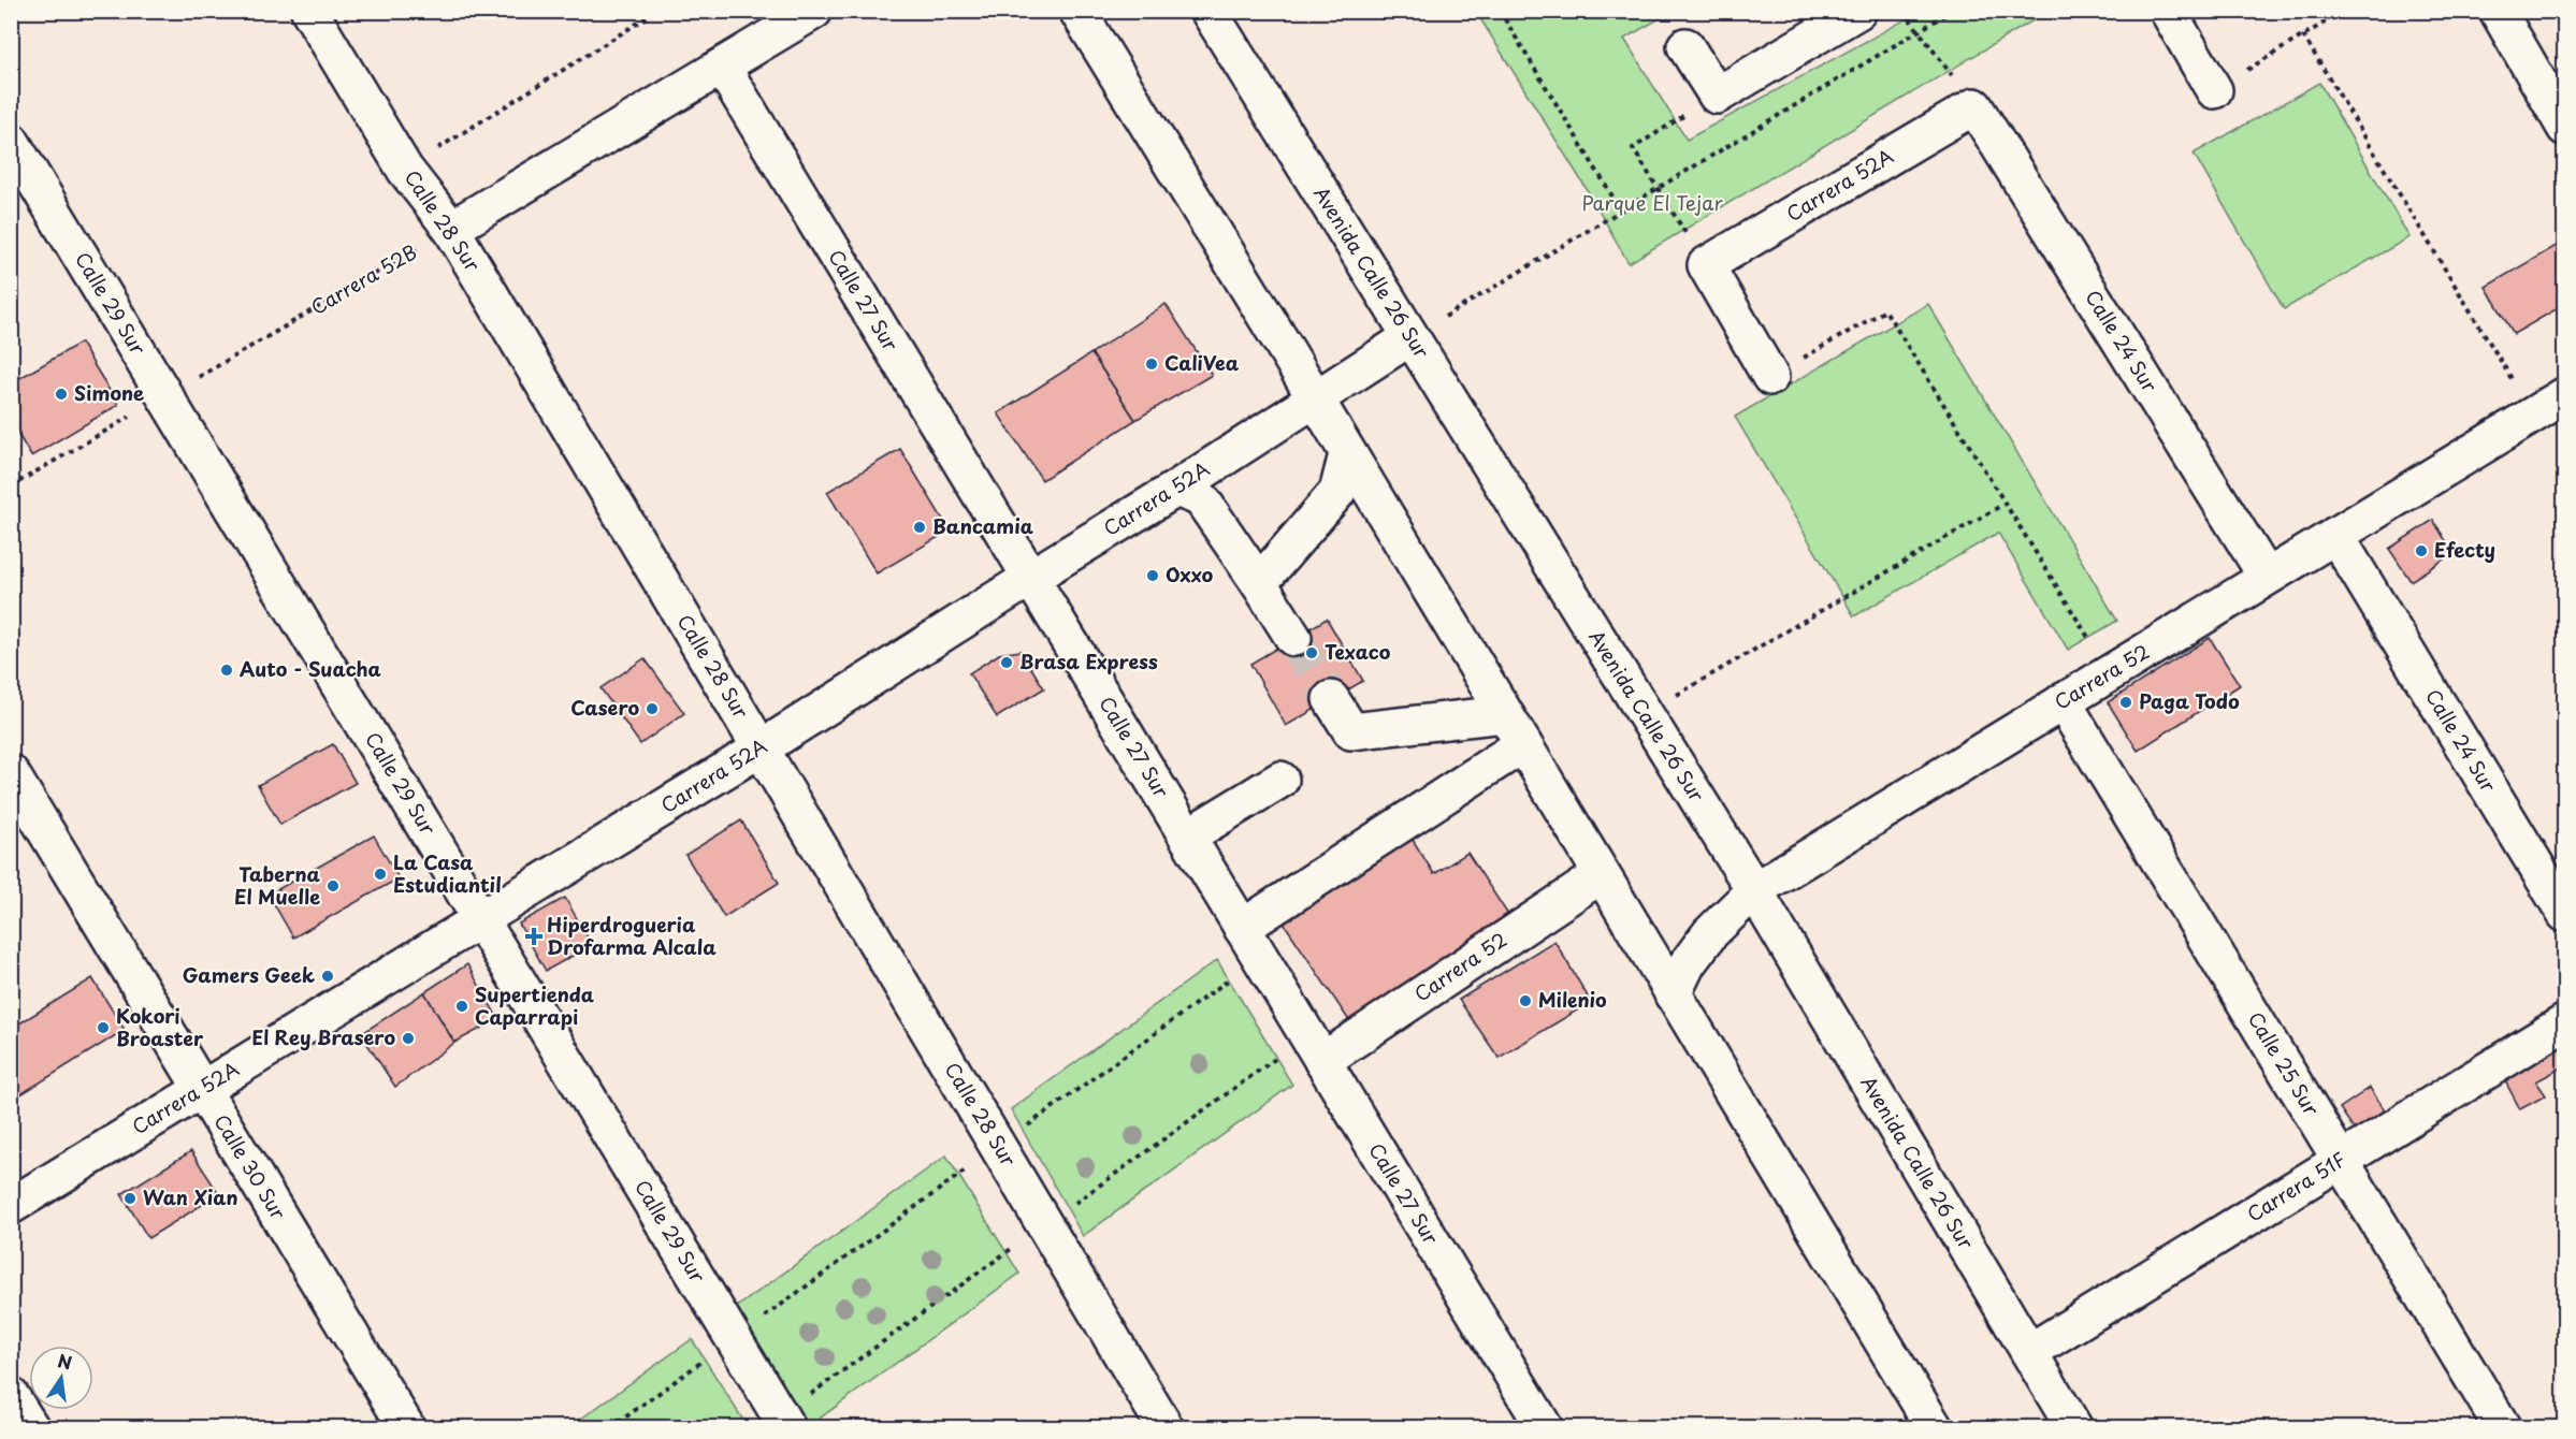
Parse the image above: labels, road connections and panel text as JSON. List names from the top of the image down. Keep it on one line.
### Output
{"streets":{"street":["Carrera 52A","Calle 28 Sur","Avenida Calle 26 Sur","Calle 27 Sur","Calle 29 Sur","Calle 24 Sur","Carrera 52","Calle 25 Sur","Calle 30 Sur","Carrera 51F"],"path":["Carrera 52B"]},"crossings":[["Carrera 52A","Calle 28 Sur"],["Carrera 52A","Avenida Calle 26 Sur"],["Carrera 52A","Calle 27 Sur"],["Carrera 52A","Calle 29 Sur"],["Carrera 52A","Calle 24 Sur"],["Carrera 52A","Calle 30 Sur"],["Calle 28 Sur","Carrera 52B"],["Avenida Calle 26 Sur","Carrera 52"],["Avenida Calle 26 Sur","Carrera 51F"],["Carrera 52B","Calle 29 Sur"],["Calle 27 Sur","Carrera 52"],["Calle 24 Sur","Carrera 52"],["Carrera 52","Calle 25 Sur"],["Calle 25 Sur","Carrera 51F"]],"parks":["Parque El Tejar"],"places":{"other":["CaliVea","Simone","Bancamia","Efecty","Oxxo","Texaco","Brasa Express","Auto - Suacha","Paga Todo","Casero","La Casa Estudiantil","Taberna El Muelle","Gamers Geek","Milenio","Supertienda Caparrapi","Kokori Broaster","El Rey Brasero","Wan Xian"],"health":["Hiperdrogueria Drofarma Alcala"]},"north":"top"}
